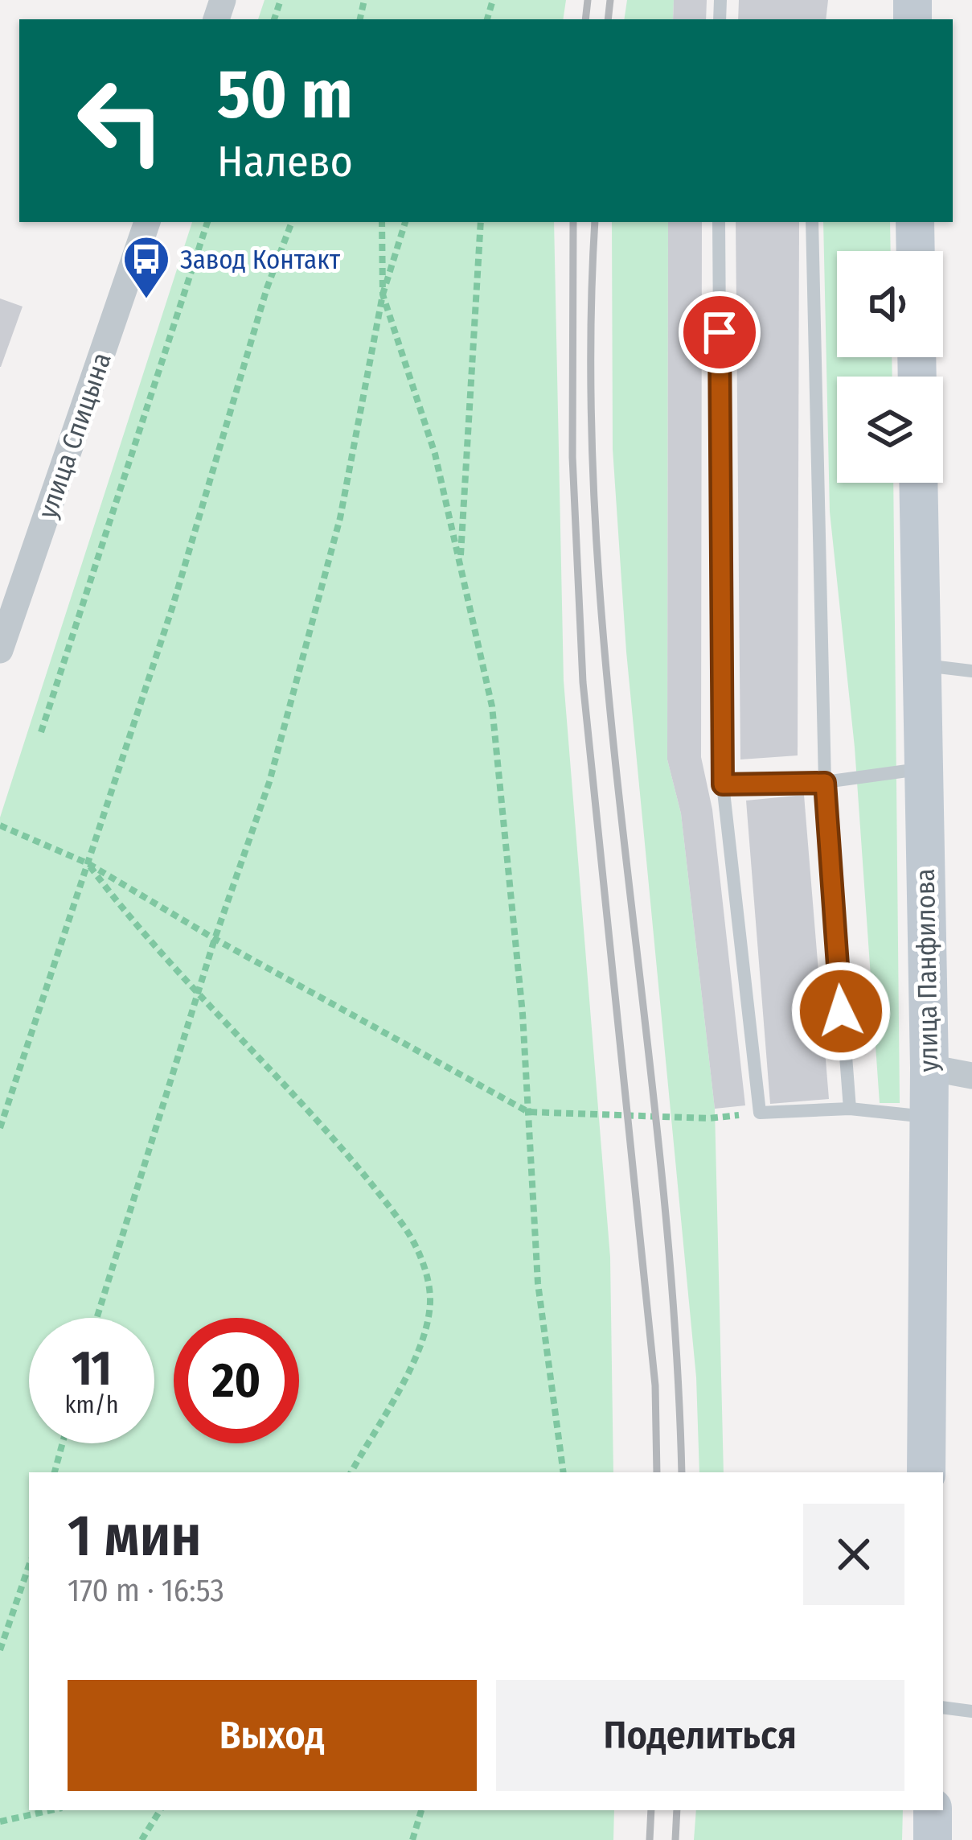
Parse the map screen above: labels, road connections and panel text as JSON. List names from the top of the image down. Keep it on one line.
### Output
{"streets":{"main road":["улица Панфилова"],"street":["улица Спицына"]},"places":{"bus stop":["Завод Контакт"]},"page":{"turn":["50 m","Налево"],"speed":"11 km/h","limit":"20","heading":["1 мин","170 m · 16:53"],"buttons":["Выход","Поделиться"]}}
